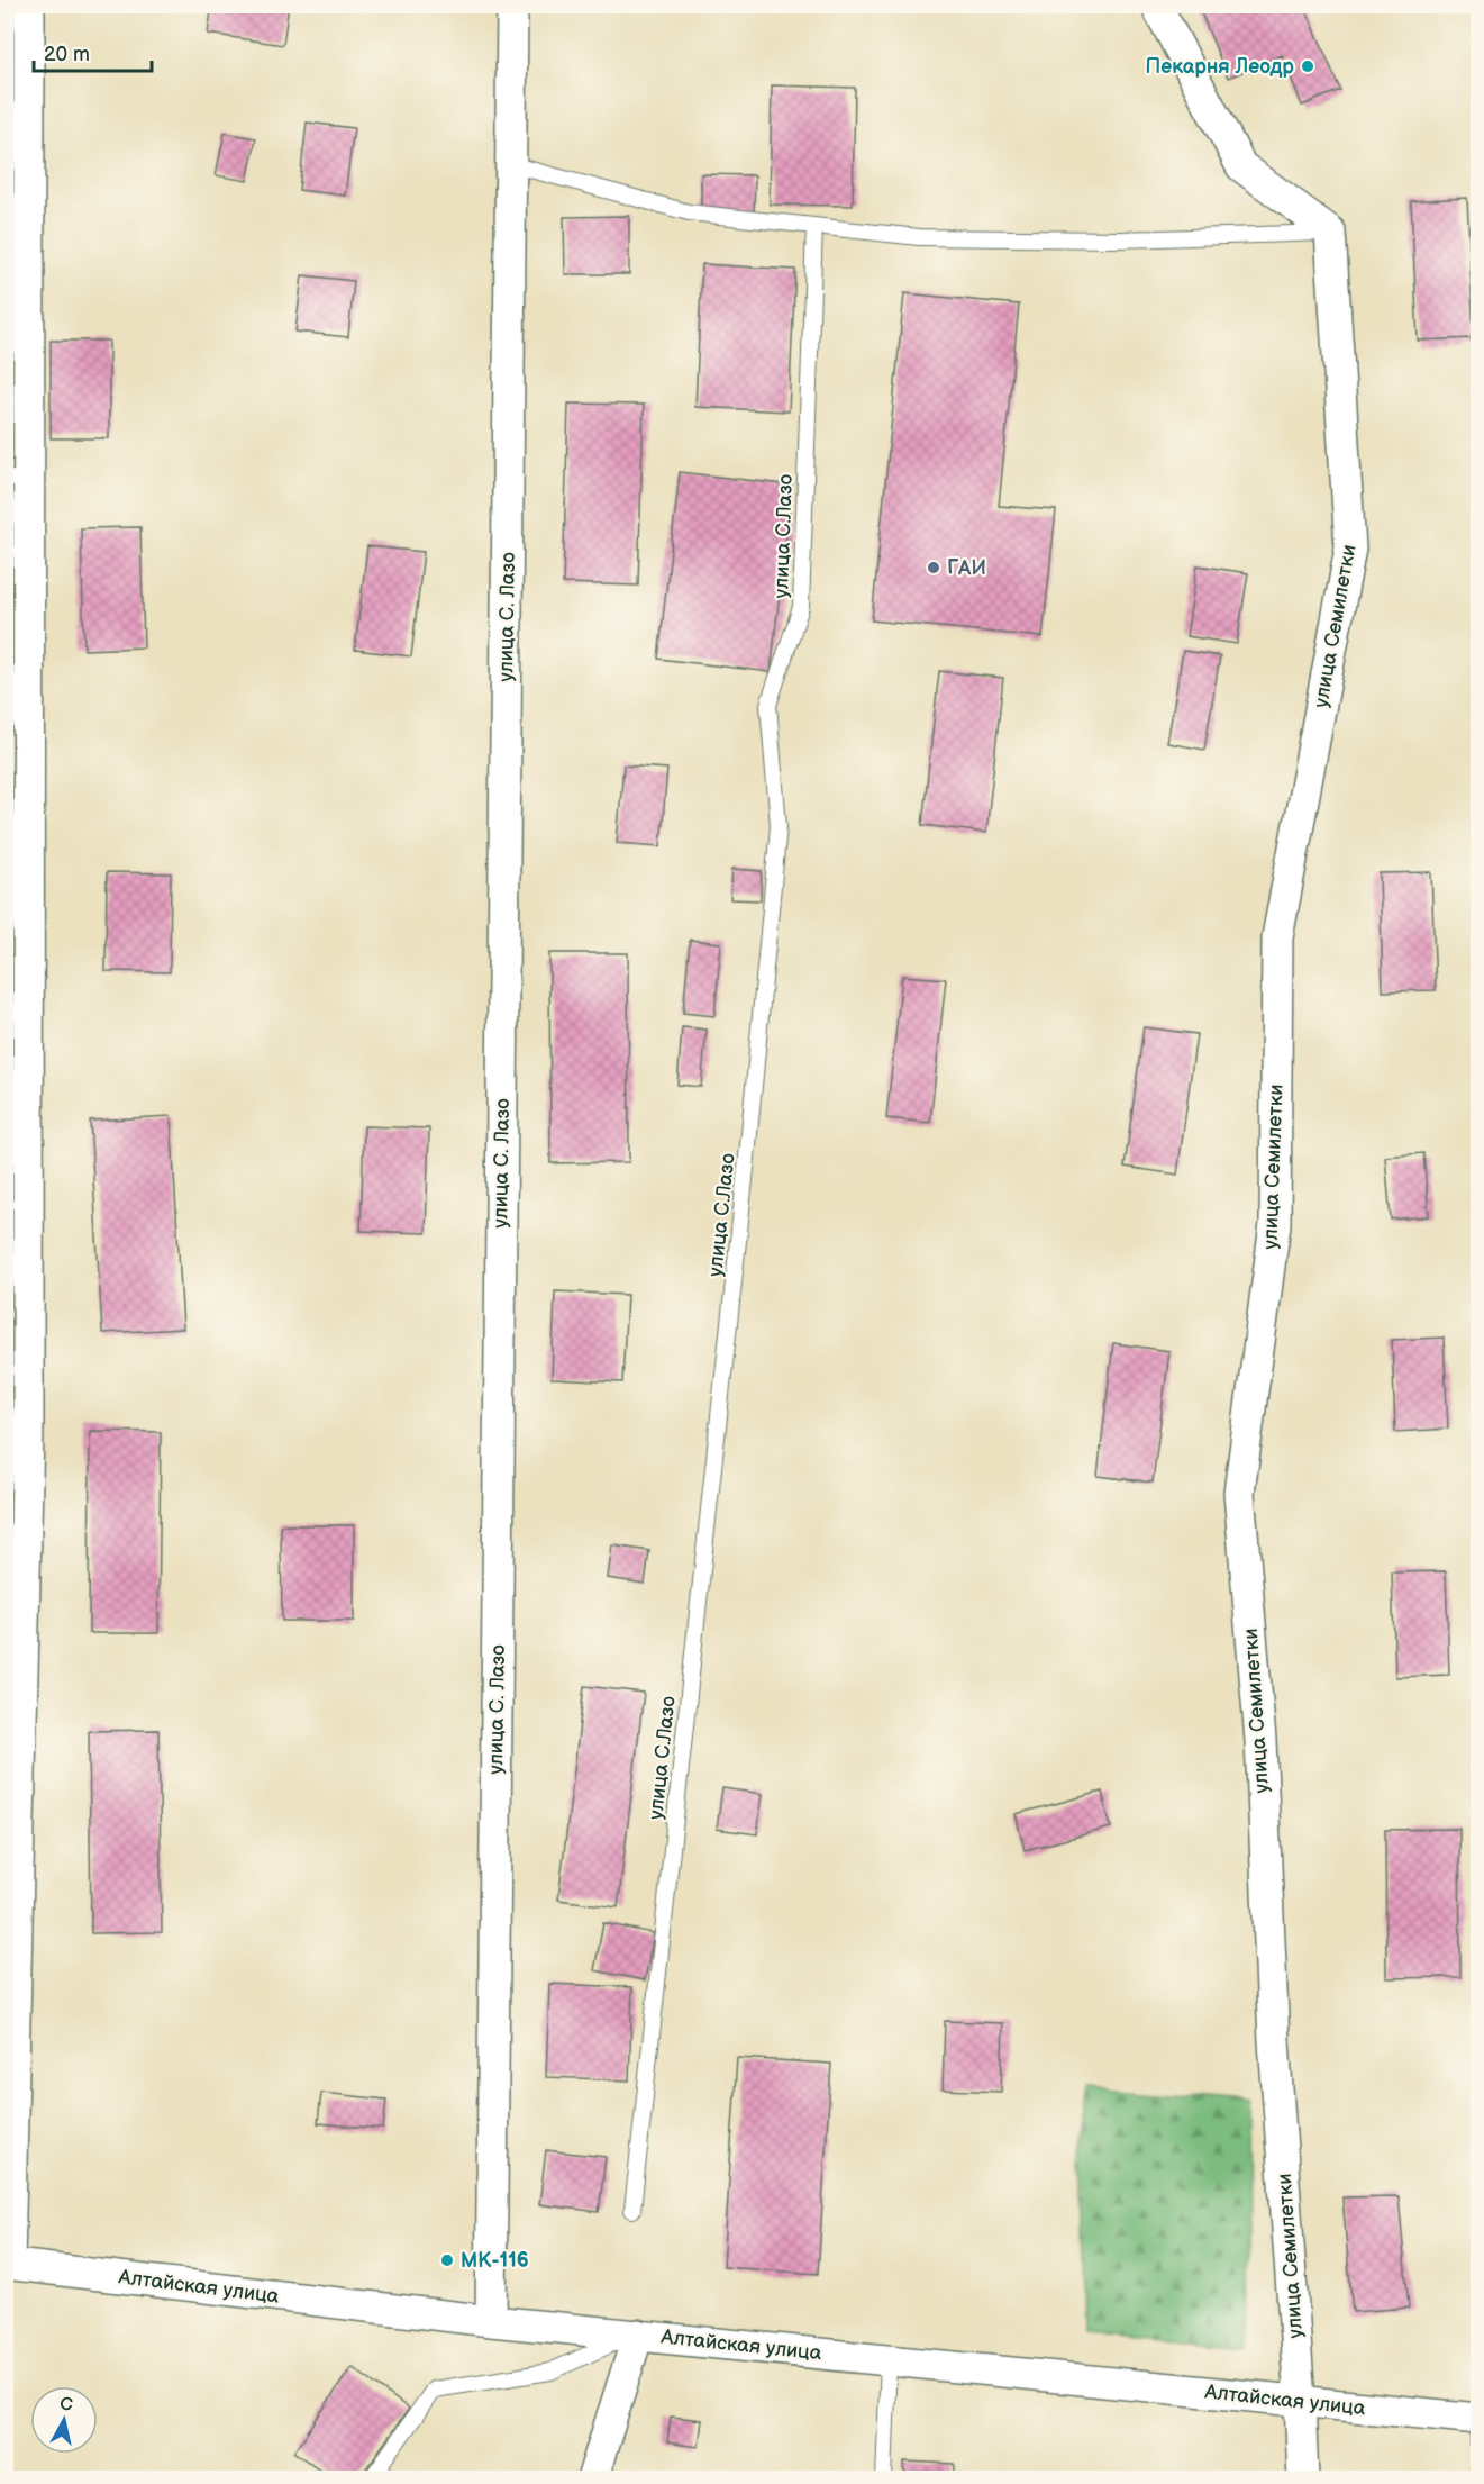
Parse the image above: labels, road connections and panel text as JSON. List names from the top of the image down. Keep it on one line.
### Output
{"streets":{"street":["улица С. Лазо","улица Семилетки","Алтайская улица"],"lane":["улица С.Лазо"]},"crossings":[["улица С. Лазо","Алтайская улица"],["улица Семилетки","Алтайская улица"]],"places":["Пекарня Леодр","ГАИ","МК-116"],"scale_bar":"20 m","north":"top"}
